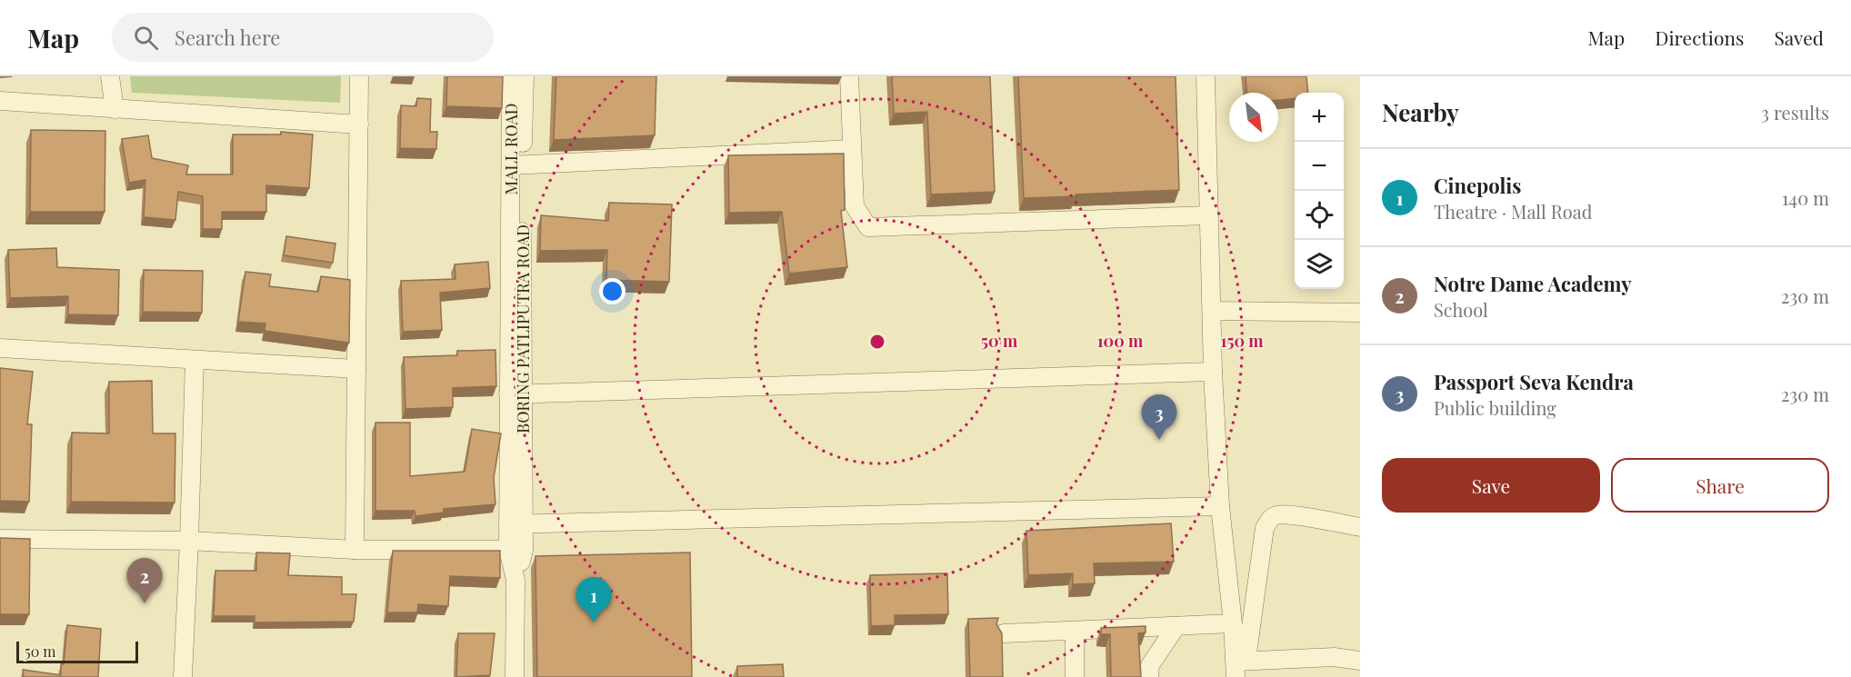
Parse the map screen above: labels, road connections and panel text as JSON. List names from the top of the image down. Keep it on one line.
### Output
{"streets":{"street":["MALL ROAD"]},"scale_bar":"50 m","north":"bottom right","page":{"header":"Map","search":"Search here","nav":["Map","Directions","Saved"],"heading":["Nearby","3 results"],"map_buttons":["+","−"],"list":[{"mark":"1","name":"Cinepolis","note":"Theatre · Mall Road","value":"140 m"},{"mark":"2","name":"Notre Dame Academy","note":"School","value":"230 m"},{"mark":"3","name":"Passport Seva Kendra","note":"Public building","value":"230 m"}],"pins":["3","2","1"],"buttons":["Save","Share"],"scale":"50 m"},"rings":["50 m","100 m","150 m"]}
